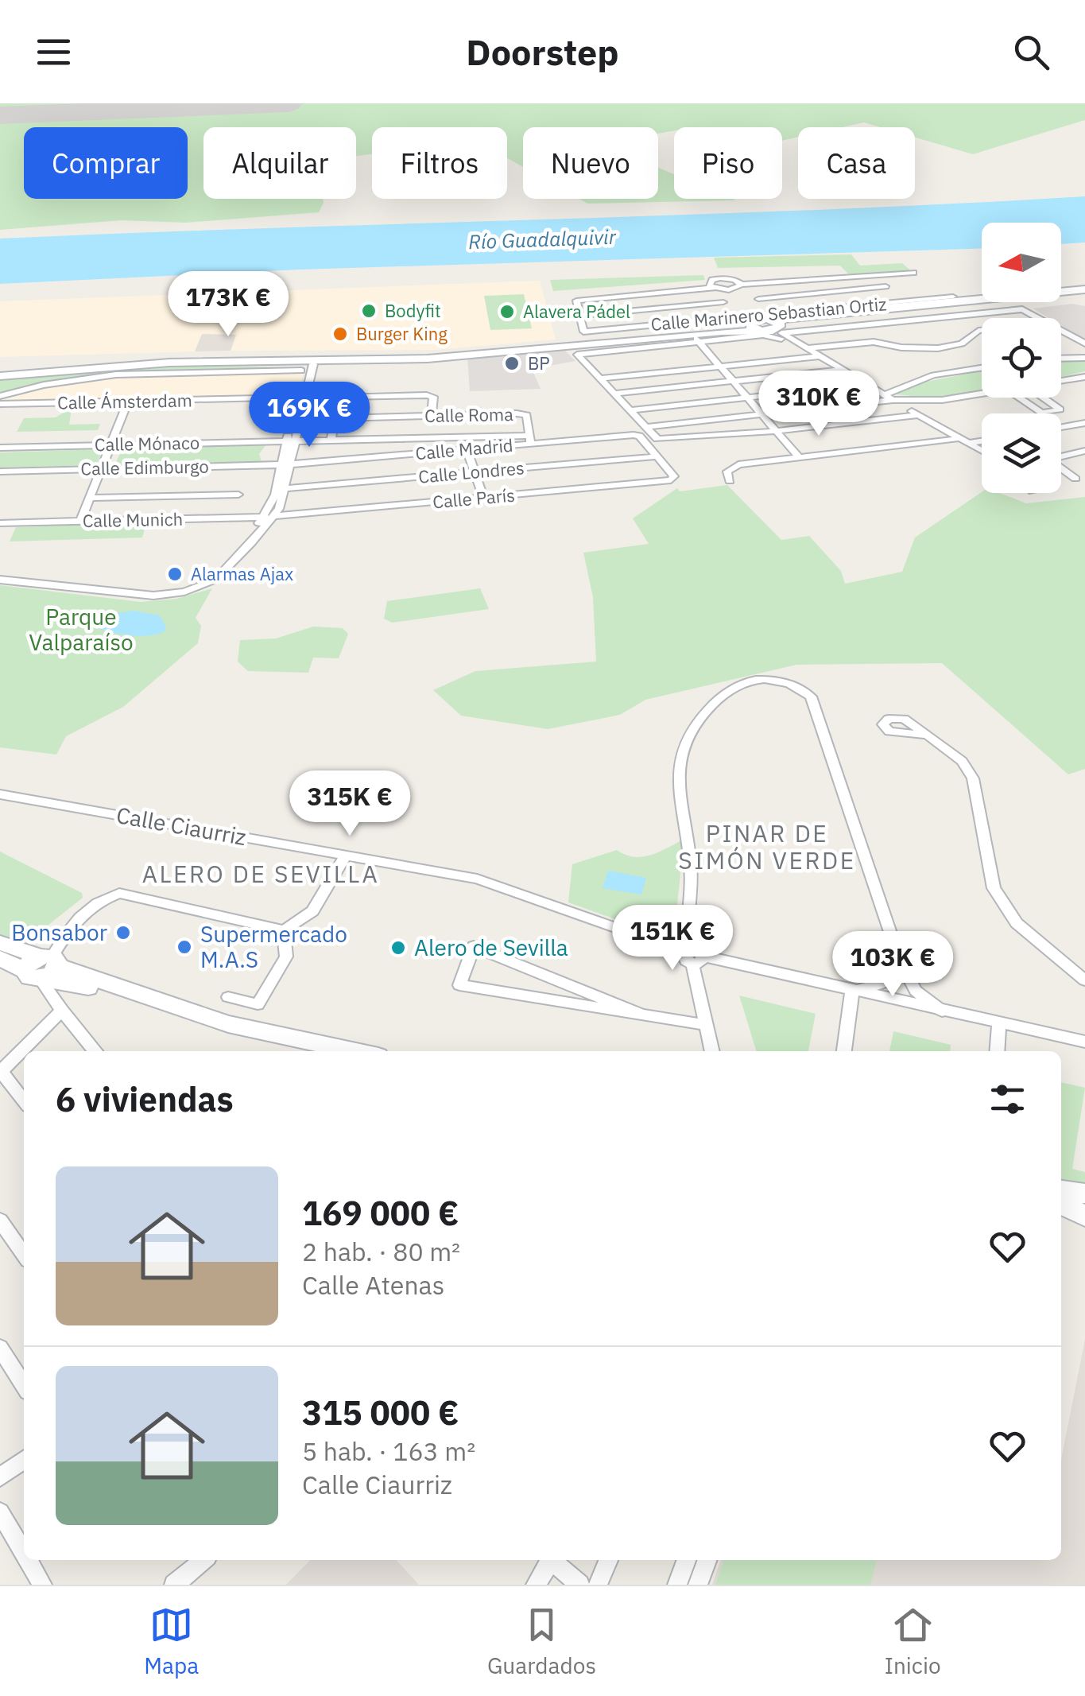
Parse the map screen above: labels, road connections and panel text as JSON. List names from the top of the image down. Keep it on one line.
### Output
{"streets":{"street":["Calle Marinero Sebastian Ortiz","Calle Ámsterdam","Calle Roma","Calle Mónaco","Calle Madrid","Calle Edimburgo","Calle Londres","Calle París","Calle Munich","Calle Ciaurriz"]},"crossings":[["Calle Roma","Calle Mónaco"],["Calle Roma","Calle Madrid"],["Calle Mónaco","Calle Madrid"],["Calle Madrid","Calle Edimburgo"],["Calle Madrid","Calle Londres"],["Calle Madrid","Calle París"],["Calle Londres","Calle París"],["Calle París","Calle Munich"]],"districts":["PINAR DE SIMÓN VERDE","ALERO DE SEVILLA"],"water":["Río Guadalquivir"],"parks":["Parque Valparaíso"],"places":["Bodyfit","Alavera Pádel","Burger King","BP","Alarmas Ajax","Bonsabor","Supermercado M.A.S","Alero de Sevilla"],"north":"left","page":{"header":"Doorstep","chip":["Comprar","Alquilar","Filtros","Nuevo","Piso","Casa"],"price":["173K €","310K €","169K €","315K €","151K €","103K €"],"heading":"6 viviendas","list":[{"name":"169 000 €","note":"2 hab. · 80 m² · Calle Atenas"},{"name":"315 000 €","note":"5 hab. · 163 m² · Calle Ciaurriz"}],"tabs":["Mapa","Guardados","Inicio"]}}
